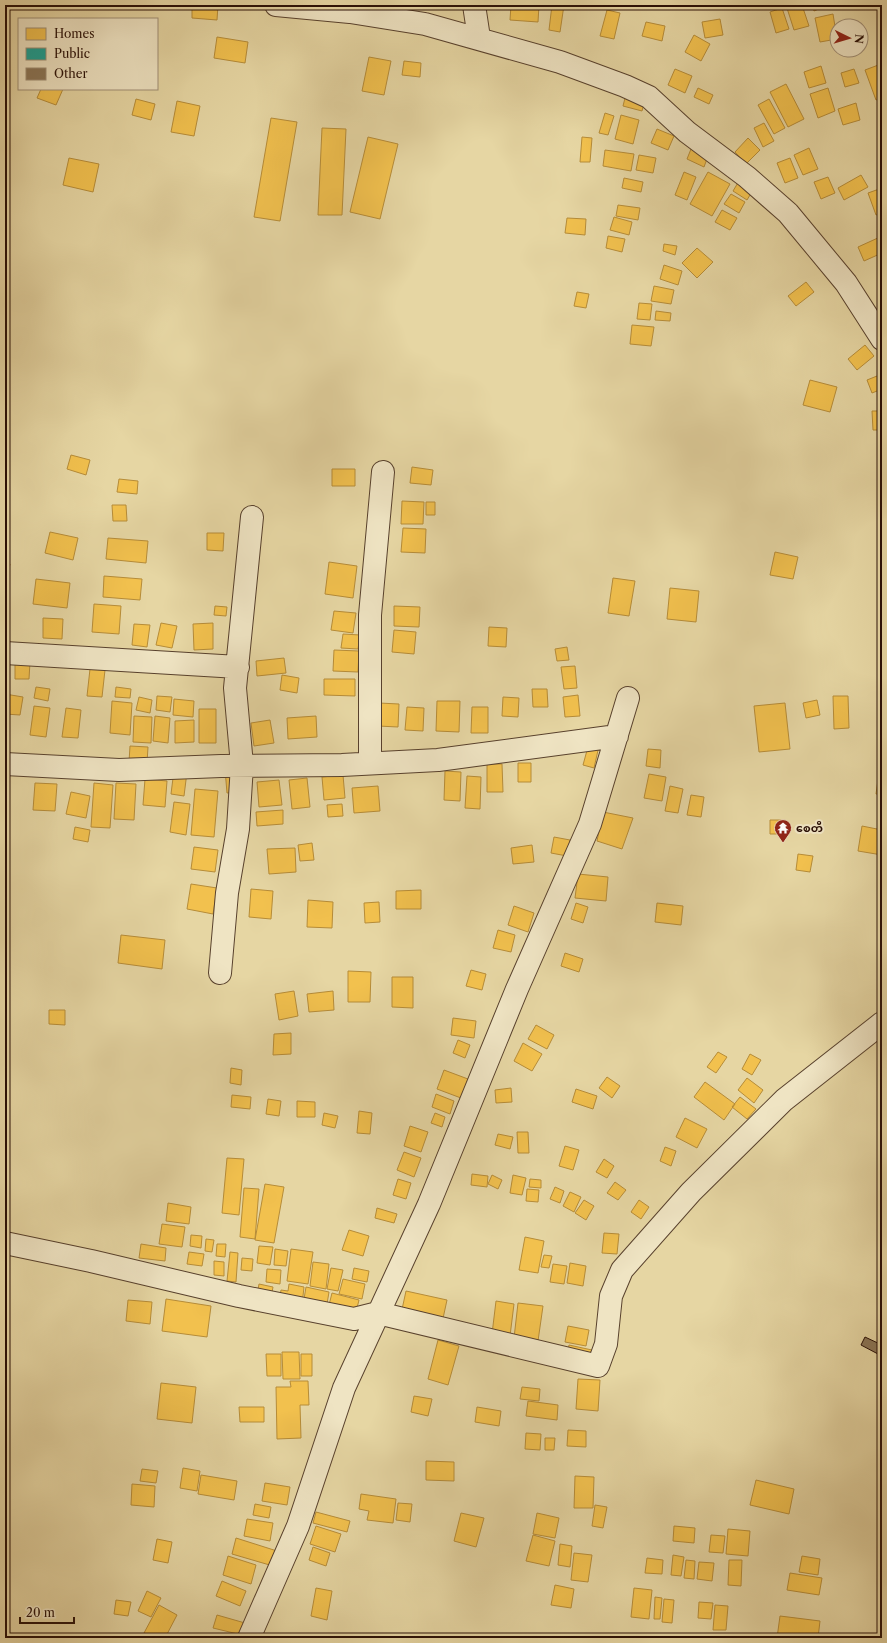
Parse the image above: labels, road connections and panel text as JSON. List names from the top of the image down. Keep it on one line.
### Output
{"places":{"temple":["စေတီ"]},"legend":["Homes","Public","Other"],"scale_bar":"20 m","north":"right"}
